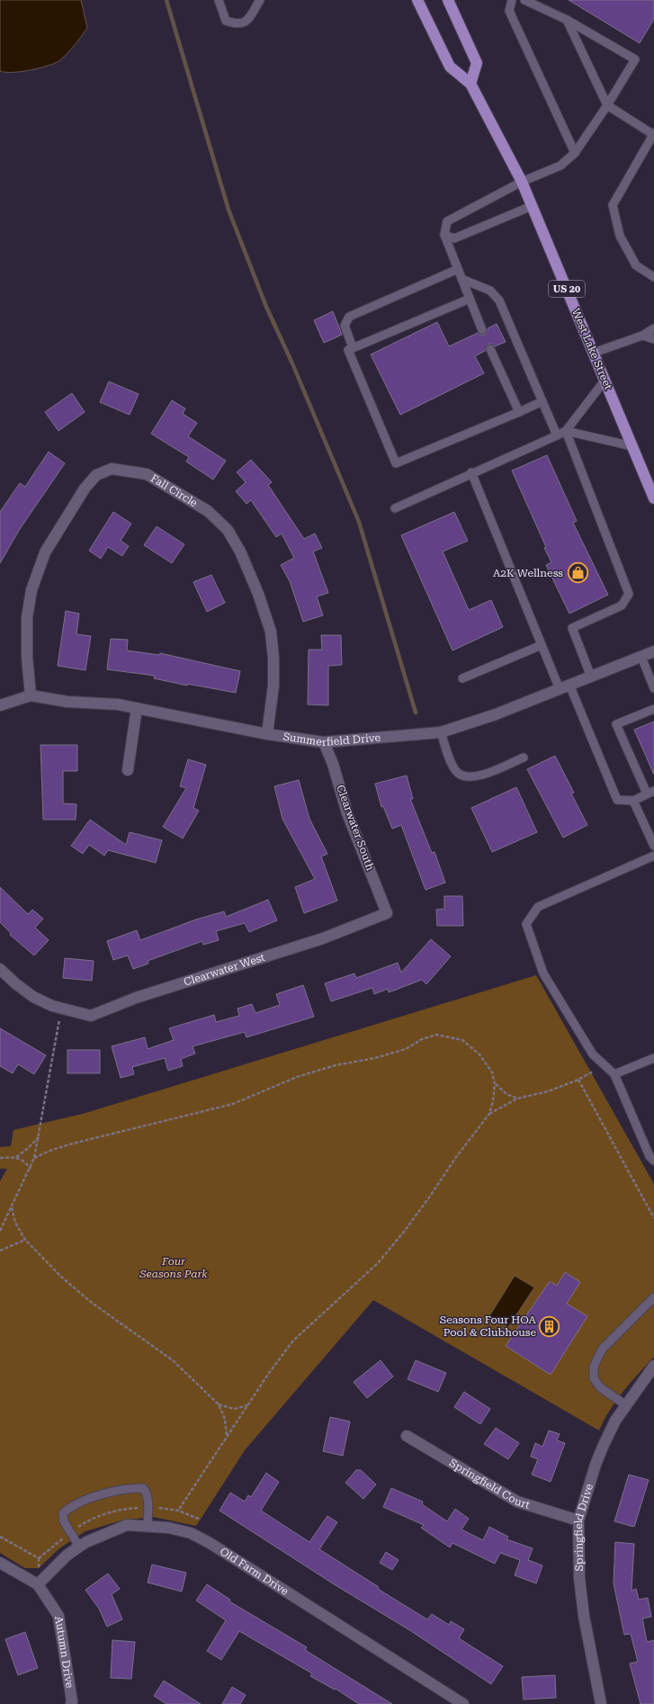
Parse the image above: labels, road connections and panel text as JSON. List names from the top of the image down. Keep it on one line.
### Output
{"streets":{"main road":["US 20","West Lake Street"],"street":["Fall Circle","Summerfield Drive","Clearwater South","Clearwater West","Springfield Court","Springfield Drive","Old Farm Drive","Autumn Drive"]},"crossings":[["Fall Circle","Summerfield Drive"],["Summerfield Drive","Clearwater South"],["Clearwater South","Clearwater West"],["Springfield Court","Springfield Drive"],["Old Farm Drive","Autumn Drive"]],"parks":["Four Seasons Park"],"places":{"shop":["A2K Wellness"],"building":["Seasons Four HOA Pool & Clubhouse"]}}
